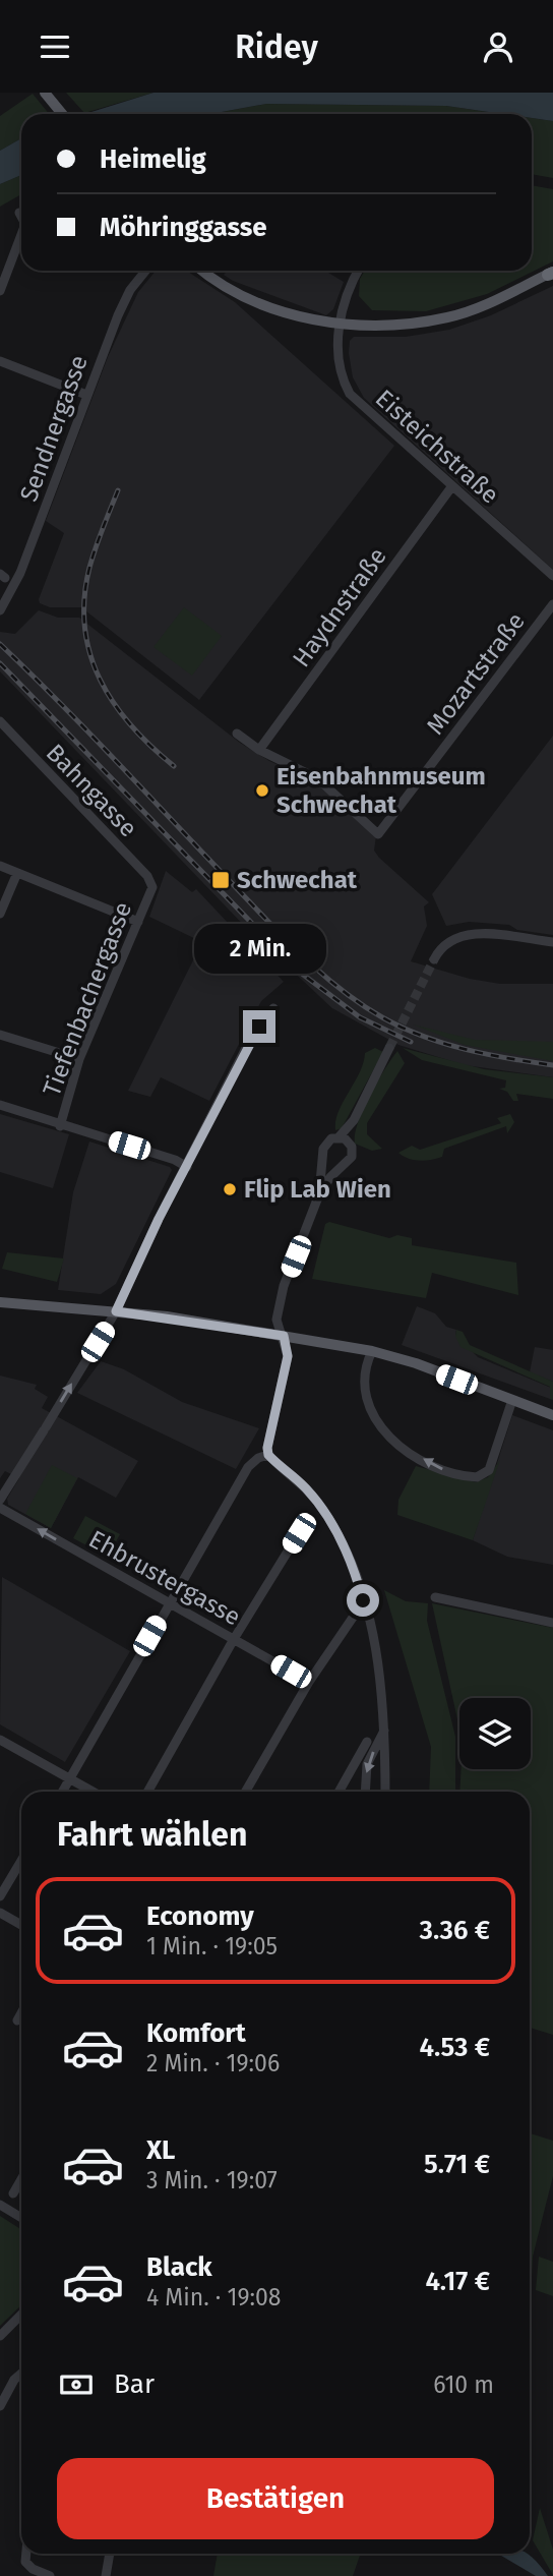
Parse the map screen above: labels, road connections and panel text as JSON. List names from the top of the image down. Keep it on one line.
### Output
{"streets":{"street":["Sendnergasse","Eisteichstraße","Haydnstraße","Mozartstraße","Bahngasse","Tiefenbachergasse","Ehbrustergasse"]},"crossings":[["Eisteichstraße","Haydnstraße"],["Haydnstraße","Mozartstraße"],["Bahngasse","Tiefenbachergasse"]],"one_way":["Ehbrustergasse"],"places":{"other":["Eisenbahnmuseum Schwechat","Flip Lab Wien"],"transit":["Schwechat"]},"page":{"header":"Ridey","banner":["Heimelig","Möhringgasse"],"bubble":"2 Min.","heading":"Fahrt wählen","list":[{"name":"Economy","note":"1 Min. · 19:05","value":"3.36 €"},{"name":"Komfort","note":"2 Min. · 19:06","value":"4.53 €"},{"name":"XL","note":"3 Min. · 19:07","value":"5.71 €"},{"name":"Black","note":"4 Min. · 19:08","value":"4.17 €"}],"pay":["Bar","610 m"],"buttons":"Bestätigen"}}
